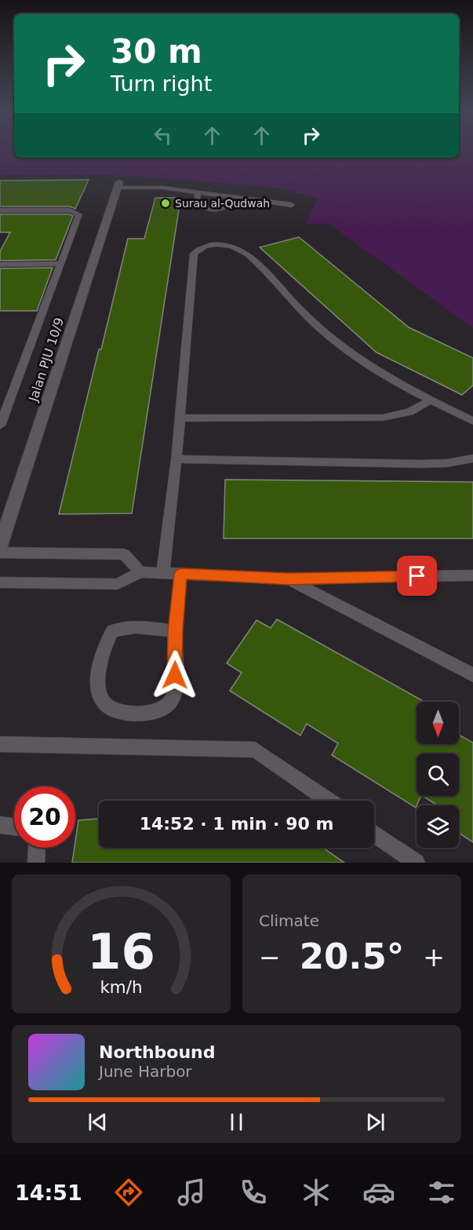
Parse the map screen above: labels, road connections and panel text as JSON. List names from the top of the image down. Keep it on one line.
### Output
{"streets":{"street":["Jalan PJU 10/9"]},"places":["Surau al-Qudwah"],"north":"bottom","page":{"turn":["30 m","Turn right"],"limit":"20","trip":"14:52 · 1 min · 90 m","tile":"Climate","heat":["−","20.5°","+"],"song":["Northbound","June Harbor"],"tabs":"14:51","gauge":["16","km/h"]}}
